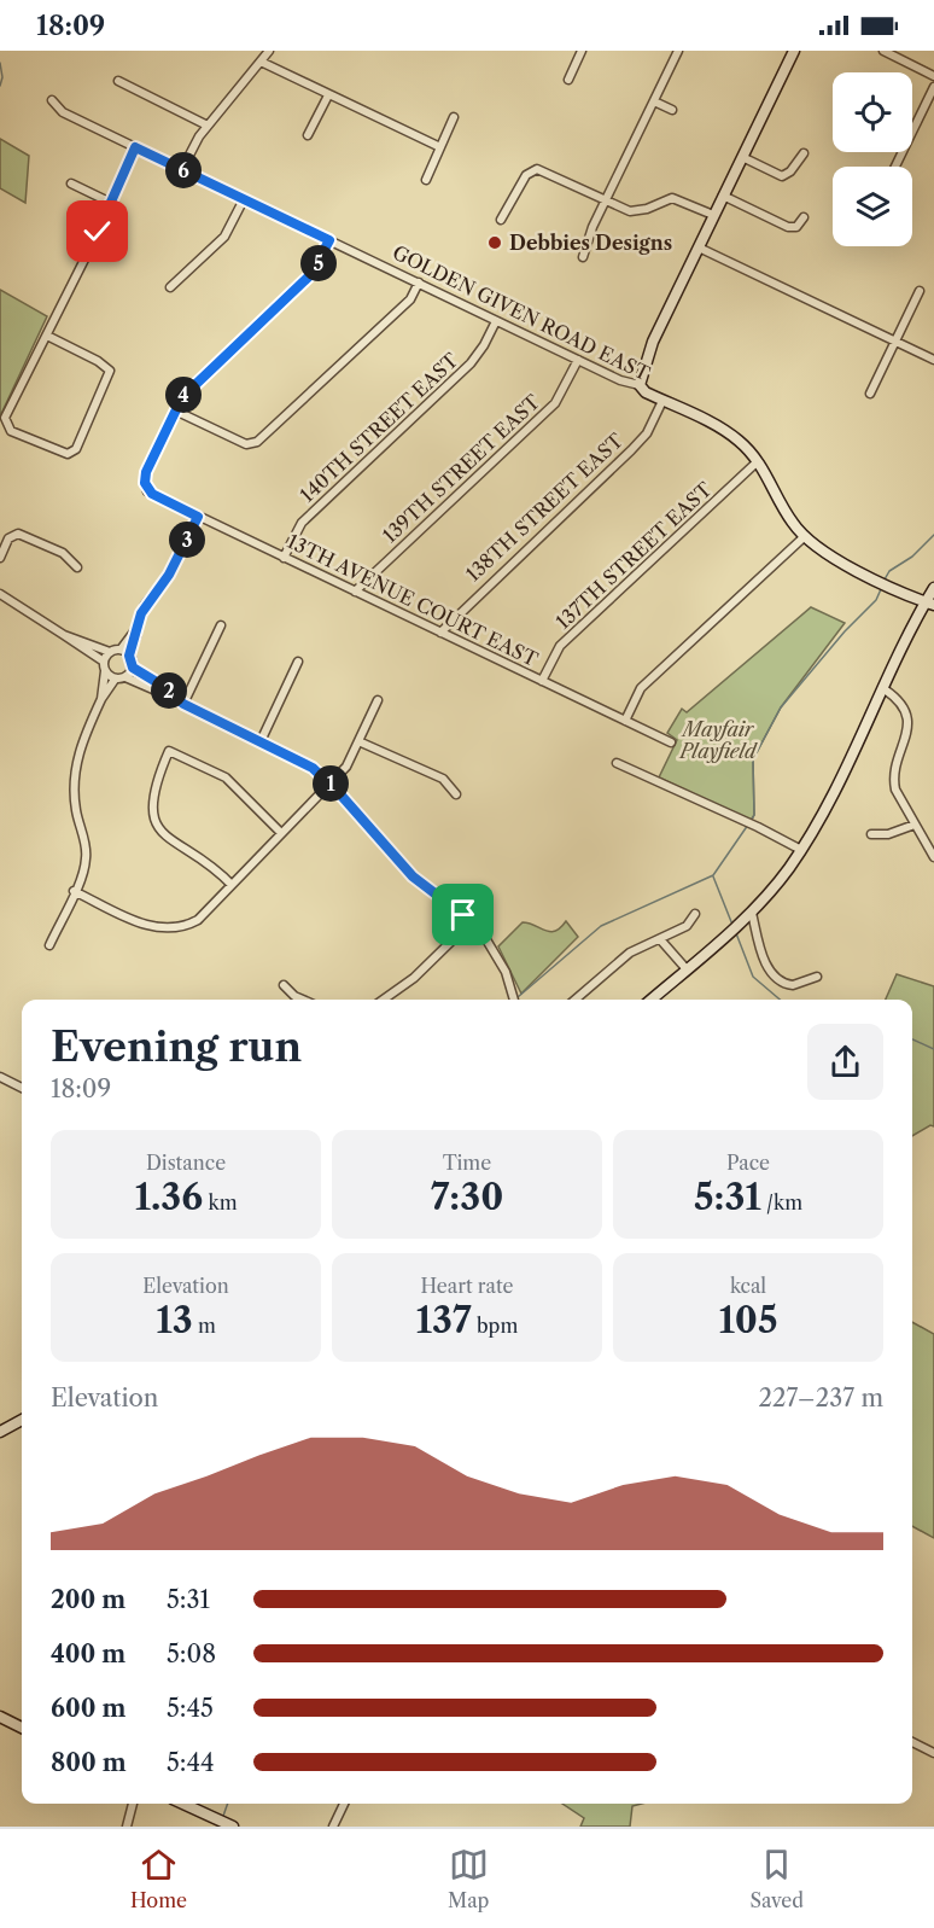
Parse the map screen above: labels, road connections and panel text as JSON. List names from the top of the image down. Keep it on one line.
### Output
{"streets":{"street":["GOLDEN GIVEN ROAD EAST","140TH STREET EAST","139TH STREET EAST","138TH STREET EAST","137TH STREET EAST","13TH AVENUE COURT EAST"]},"crossings":[["GOLDEN GIVEN ROAD EAST","140TH STREET EAST"],["GOLDEN GIVEN ROAD EAST","139TH STREET EAST"],["GOLDEN GIVEN ROAD EAST","138TH STREET EAST"],["GOLDEN GIVEN ROAD EAST","137TH STREET EAST"],["140TH STREET EAST","13TH AVENUE COURT EAST"],["139TH STREET EAST","13TH AVENUE COURT EAST"],["138TH STREET EAST","13TH AVENUE COURT EAST"],["137TH STREET EAST","13TH AVENUE COURT EAST"]],"parks":["Mayfair Playfield"],"places":["Debbies Designs"],"page":{"status":"18:09","pins":["6","5","4","3","2","1"],"heading":["Evening run","18:09"],"stats":[["Distance","1.36 km"],["Time","7:30"],["Pace","5:31 /km"],["Elevation","13 m"],["Heart rate","137 bpm"],["kcal","105"]],"chart":["Elevation","227–237 m"],"list":[{"name":"200 m","note":"5:31"},{"name":"400 m","note":"5:08"},{"name":"600 m","note":"5:45"},{"name":"800 m","note":"5:44"}],"tabs":["Home","Map","Saved"]}}
